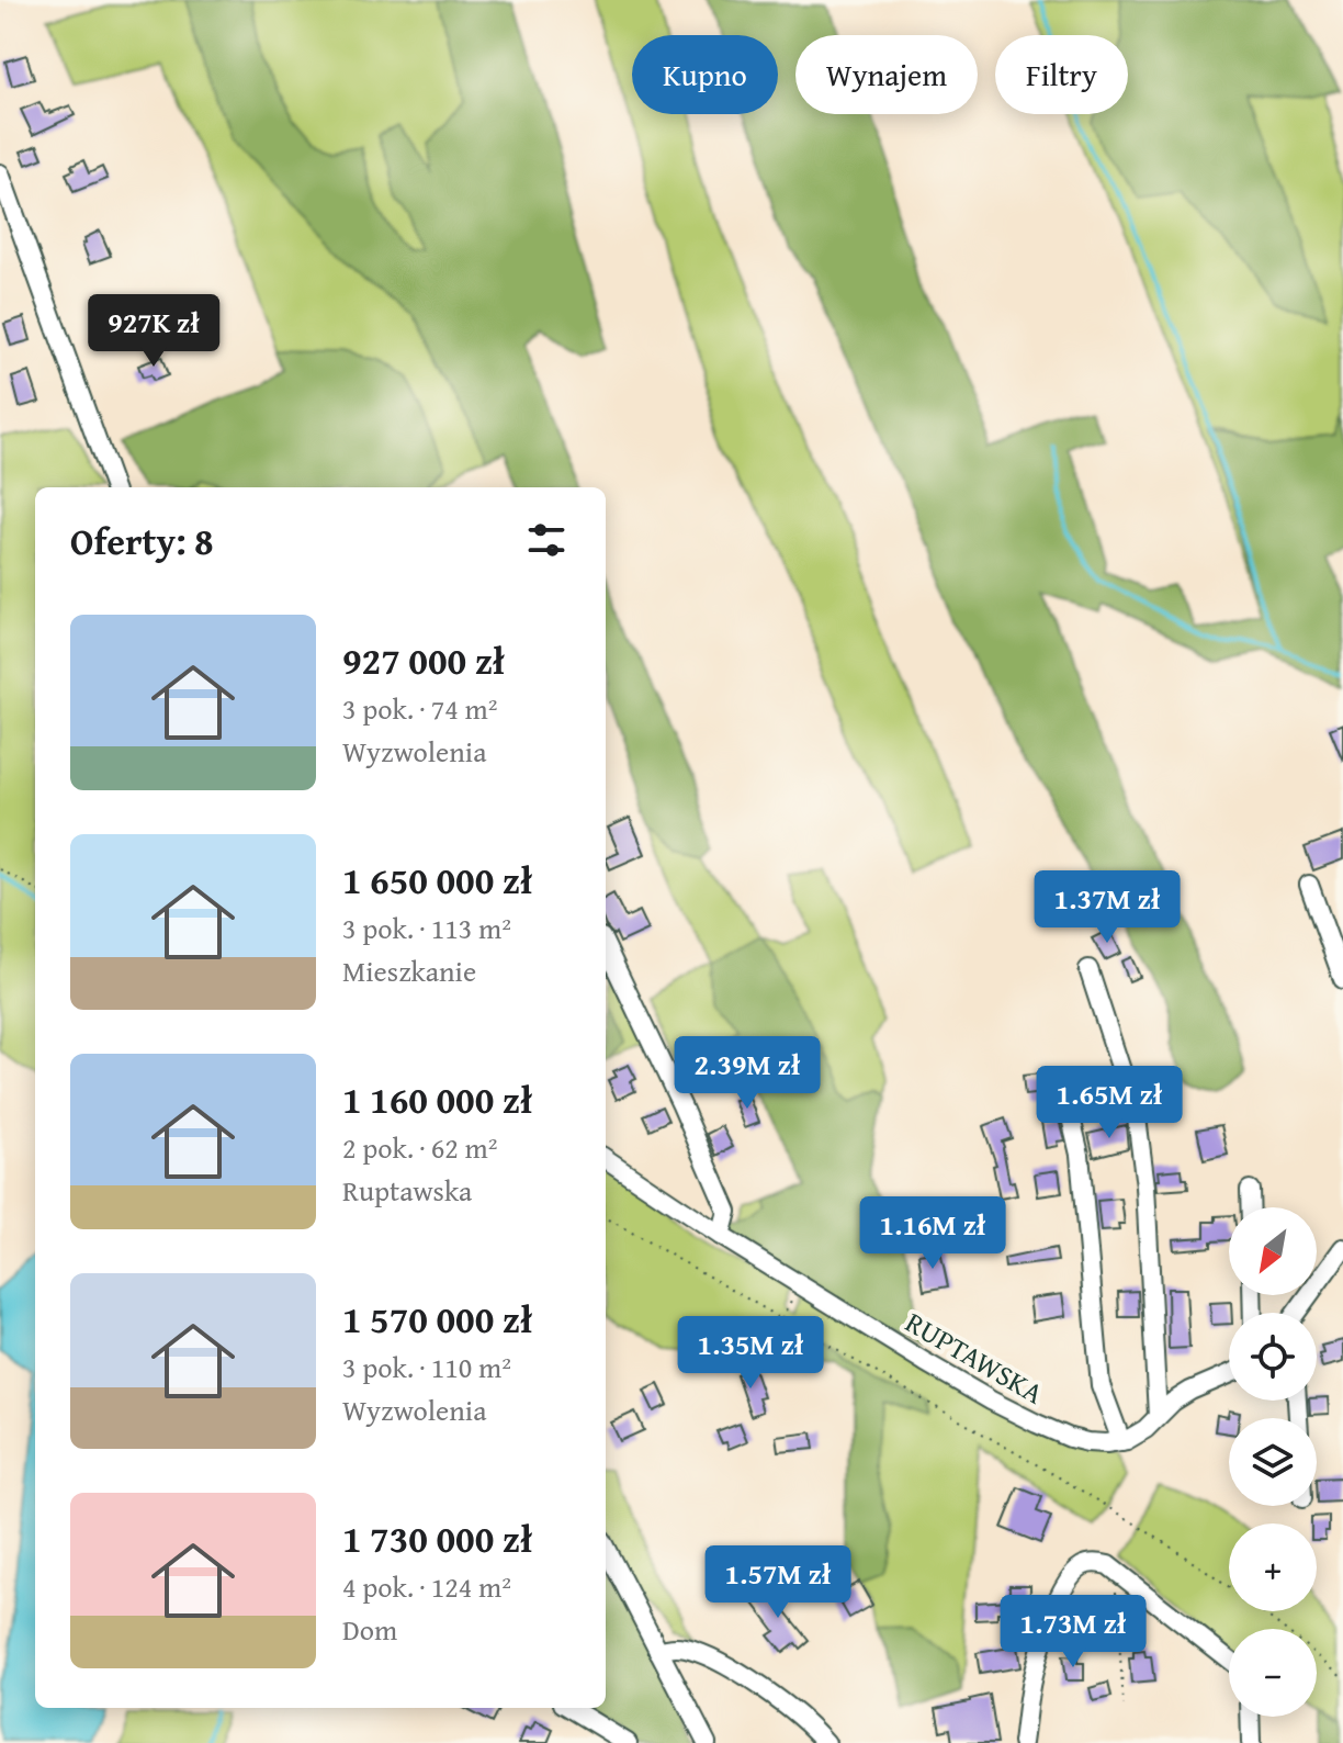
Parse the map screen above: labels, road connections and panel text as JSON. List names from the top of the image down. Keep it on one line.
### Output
{"streets":{"street":["RUPTAWSKA"]},"north":"bottom left","page":{"chip":["Kupno","Wynajem","Filtry"],"price":["927K zł","1.37M zł","2.39M zł","1.65M zł","1.16M zł","1.35M zł","1.57M zł","1.73M zł"],"heading":"Oferty: 8","list":[{"name":"927 000 zł","note":"3 pok. · 74 m² · Wyzwolenia"},{"name":"1 650 000 zł","note":"3 pok. · 113 m² · Mieszkanie"},{"name":"1 160 000 zł","note":"2 pok. · 62 m² · Ruptawska"},{"name":"1 570 000 zł","note":"3 pok. · 110 m² · Wyzwolenia"},{"name":"1 730 000 zł","note":"4 pok. · 124 m² · Dom"}],"map_buttons":["+","−"]}}
